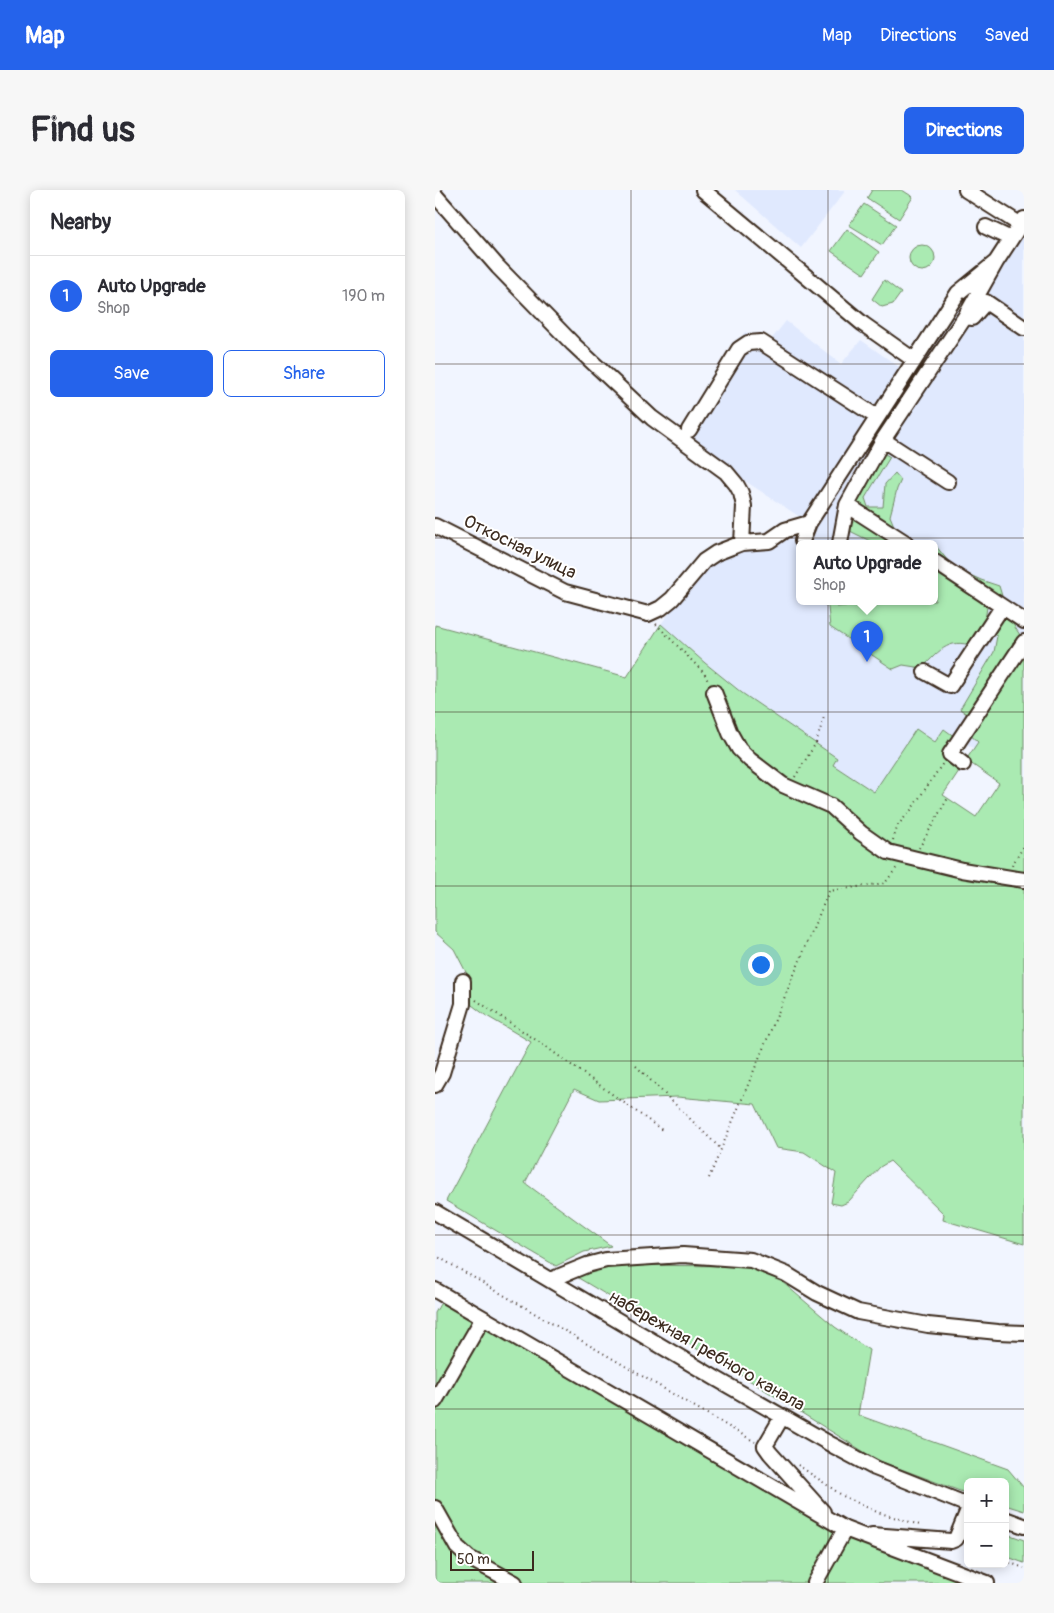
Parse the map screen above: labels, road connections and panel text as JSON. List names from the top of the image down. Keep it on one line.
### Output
{"streets":{"street":["Откосная улица","набережная Гребного канала"]},"scale_bar":"50 m","page":{"header":"Map","nav":["Map","Directions","Saved"],"buttons":["Directions",["Save","Share"]],"title":"Find us","heading":"Nearby","list":[{"mark":"1","name":"Auto Upgrade","note":"Shop","value":"190 m"}],"popup":["Auto Upgrade","Shop"],"pins":"1","map_buttons":["+","−"],"scale":"50 m"}}
